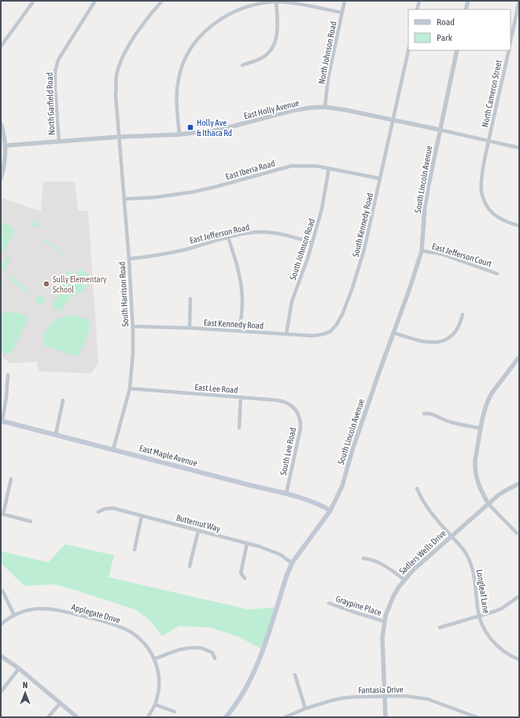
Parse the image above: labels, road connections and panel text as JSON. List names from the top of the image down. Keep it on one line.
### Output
{"streets":{"main road":["South Lincoln Avenue","East Maple Avenue"],"street":["North Johnson Road","North Cameron Street","North Garfield Road","East Holly Avenue","East Iberia Road","South Kennedy Road","East Jefferson Road","South Johnson Road","East Jefferson Court","South Harrison Road","East Kennedy Road","East Lee Road","South Lee Road","Butternut Way","Sadlers Wells Drive","Longleaf Lane","Graypine Place","Applegate Drive","Fantasia Drive"]},"crossings":[["North Johnson Road","East Holly Avenue"],["North Cameron Street","East Holly Avenue"],["North Garfield Road","East Holly Avenue"],["East Holly Avenue","South Lincoln Avenue"],["East Holly Avenue","South Kennedy Road"],["East Holly Avenue","South Harrison Road"],["East Iberia Road","South Kennedy Road"],["East Iberia Road","South Johnson Road"],["East Iberia Road","South Harrison Road"],["South Lincoln Avenue","East Jefferson Court"],["South Lincoln Avenue","East Maple Avenue"],["South Lincoln Avenue","Butternut Way"],["South Kennedy Road","East Kennedy Road"],["East Jefferson Road","South Johnson Road"],["East Jefferson Road","South Harrison Road"],["South Johnson Road","East Kennedy Road"],["South Harrison Road","East Kennedy Road"],["South Harrison Road","East Lee Road"],["South Harrison Road","East Maple Avenue"],["East Lee Road","South Lee Road"],["South Lee Road","East Maple Avenue"],["Sadlers Wells Drive","Longleaf Lane"],["Sadlers Wells Drive","Graypine Place"],["Sadlers Wells Drive","Fantasia Drive"]],"places":{"transit":["Holly Ave & Ithaca Rd"],"other":["Sully Elementary School"]},"legend":["Road","Park"],"north":"top"}
